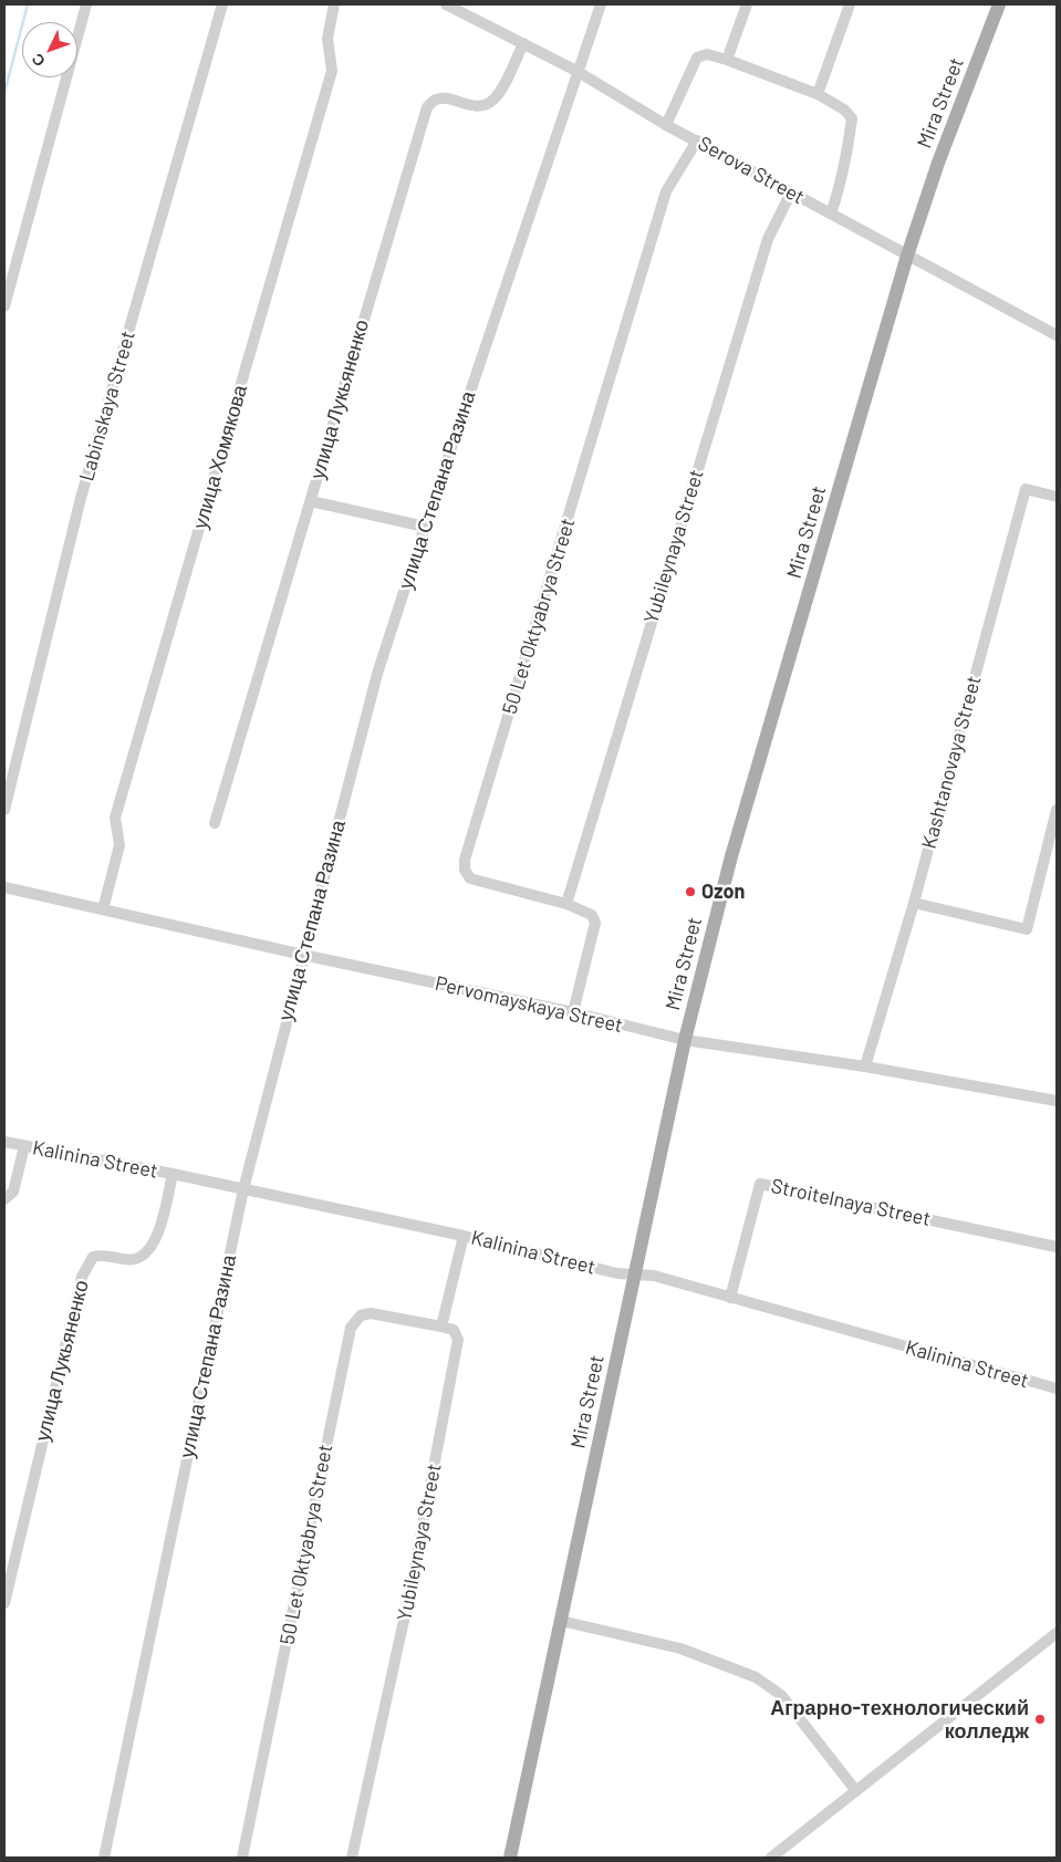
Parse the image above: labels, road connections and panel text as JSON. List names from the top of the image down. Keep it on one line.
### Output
{"streets":{"main road":["Mira Street"],"street":["Serova Street","улица Лукьяненко","Labinskaya Street","улица Хомякова","улица Степана Разина","Yubileynaya Street","50 Let Oktyabrya Street","Kashtanovaya Street","Pervomayskaya Street","Kalinina Street","Stroitelnaya Street"]},"crossings":[["Mira Street","Serova Street"],["Mira Street","Pervomayskaya Street"],["Mira Street","Kalinina Street"],["Serova Street","улица Лукьяненко"],["Serova Street","улица Степана Разина"],["Serova Street","Yubileynaya Street"],["Serova Street","50 Let Oktyabrya Street"],["улица Лукьяненко","Kalinina Street"],["улица Хомякова","Pervomayskaya Street"],["улица Степана Разина","Pervomayskaya Street"],["улица Степана Разина","Kalinina Street"],["Yubileynaya Street","50 Let Oktyabrya Street"],["50 Let Oktyabrya Street","Pervomayskaya Street"],["Kashtanovaya Street","Pervomayskaya Street"],["Kalinina Street","Stroitelnaya Street"]],"places":["Ozon","Аграрно-технологический колледж"],"north":"bottom left"}
